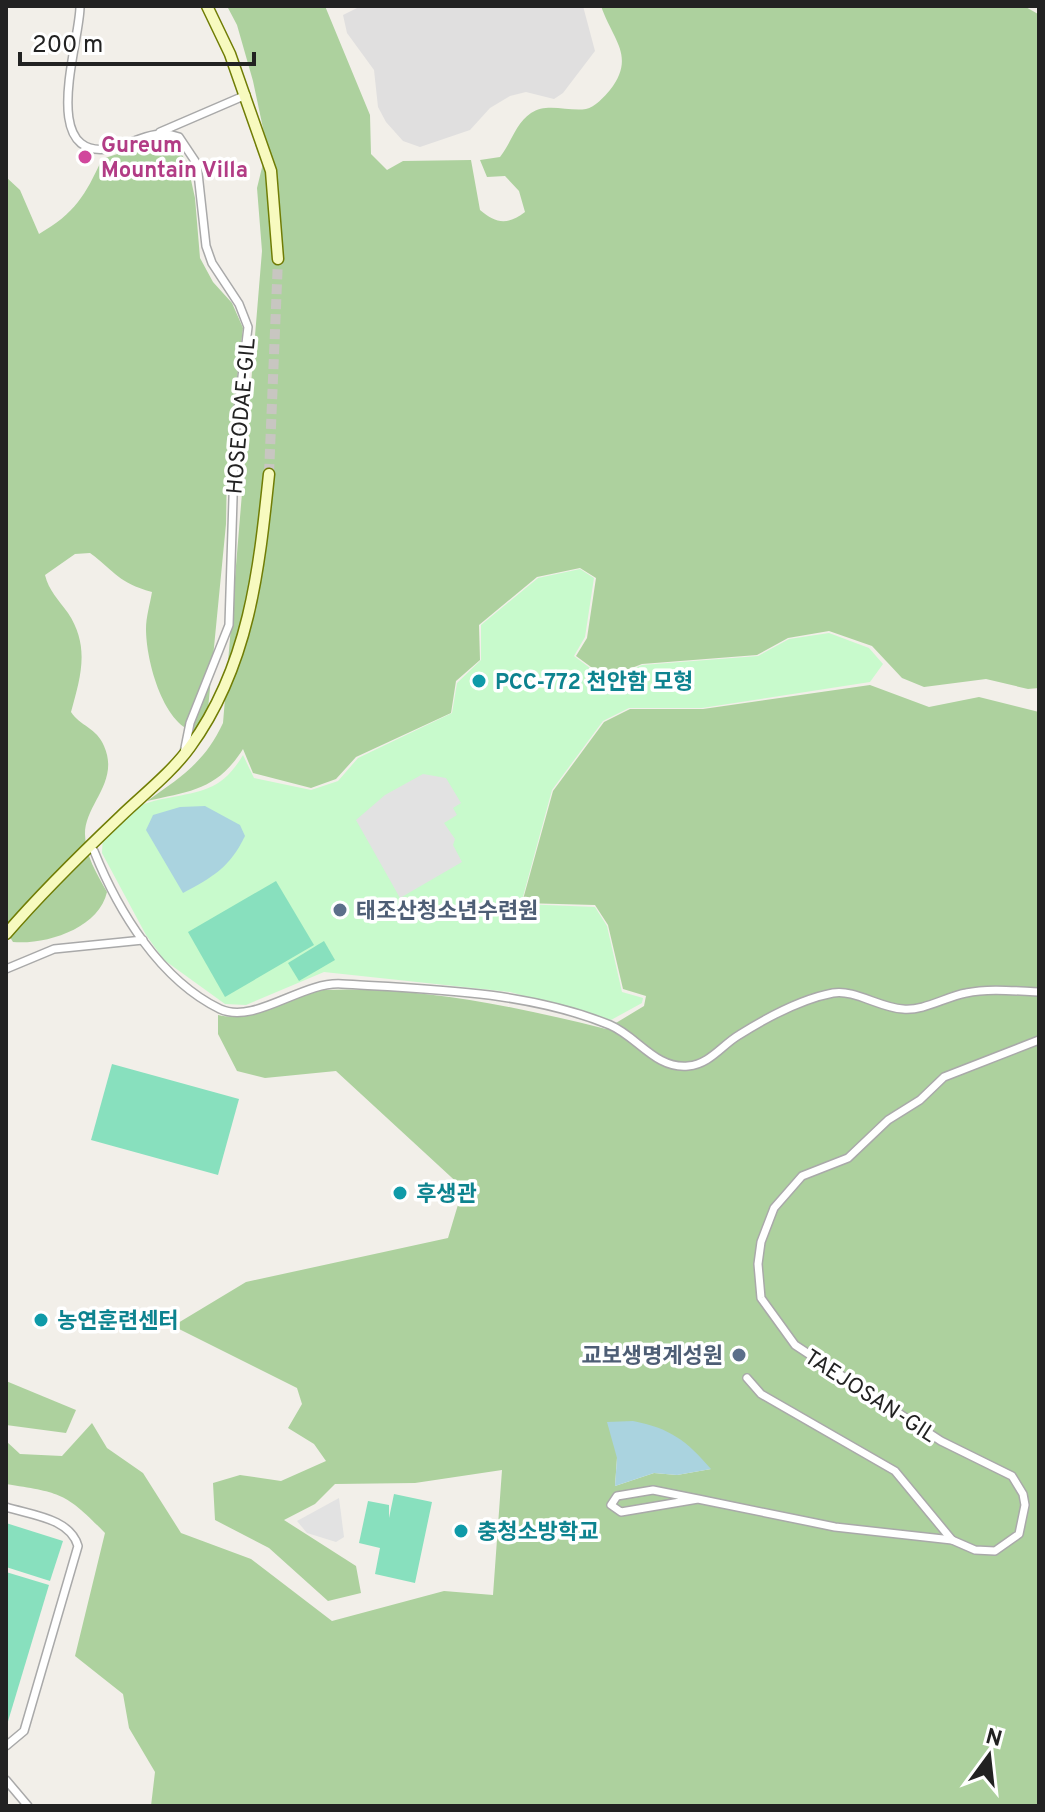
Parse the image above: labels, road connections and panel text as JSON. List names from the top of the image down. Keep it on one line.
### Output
{"streets":{"street":["HOSEODAE-GIL","TAEJOSAN-GIL"]},"places":["Gureum Mountain Villa","PCC-772 천안함 모형","태조산청소년수련원","후생관","농연훈련센터","교보생명계성원","충청소방학교"],"scale_bar":"200 m","north":"top"}
